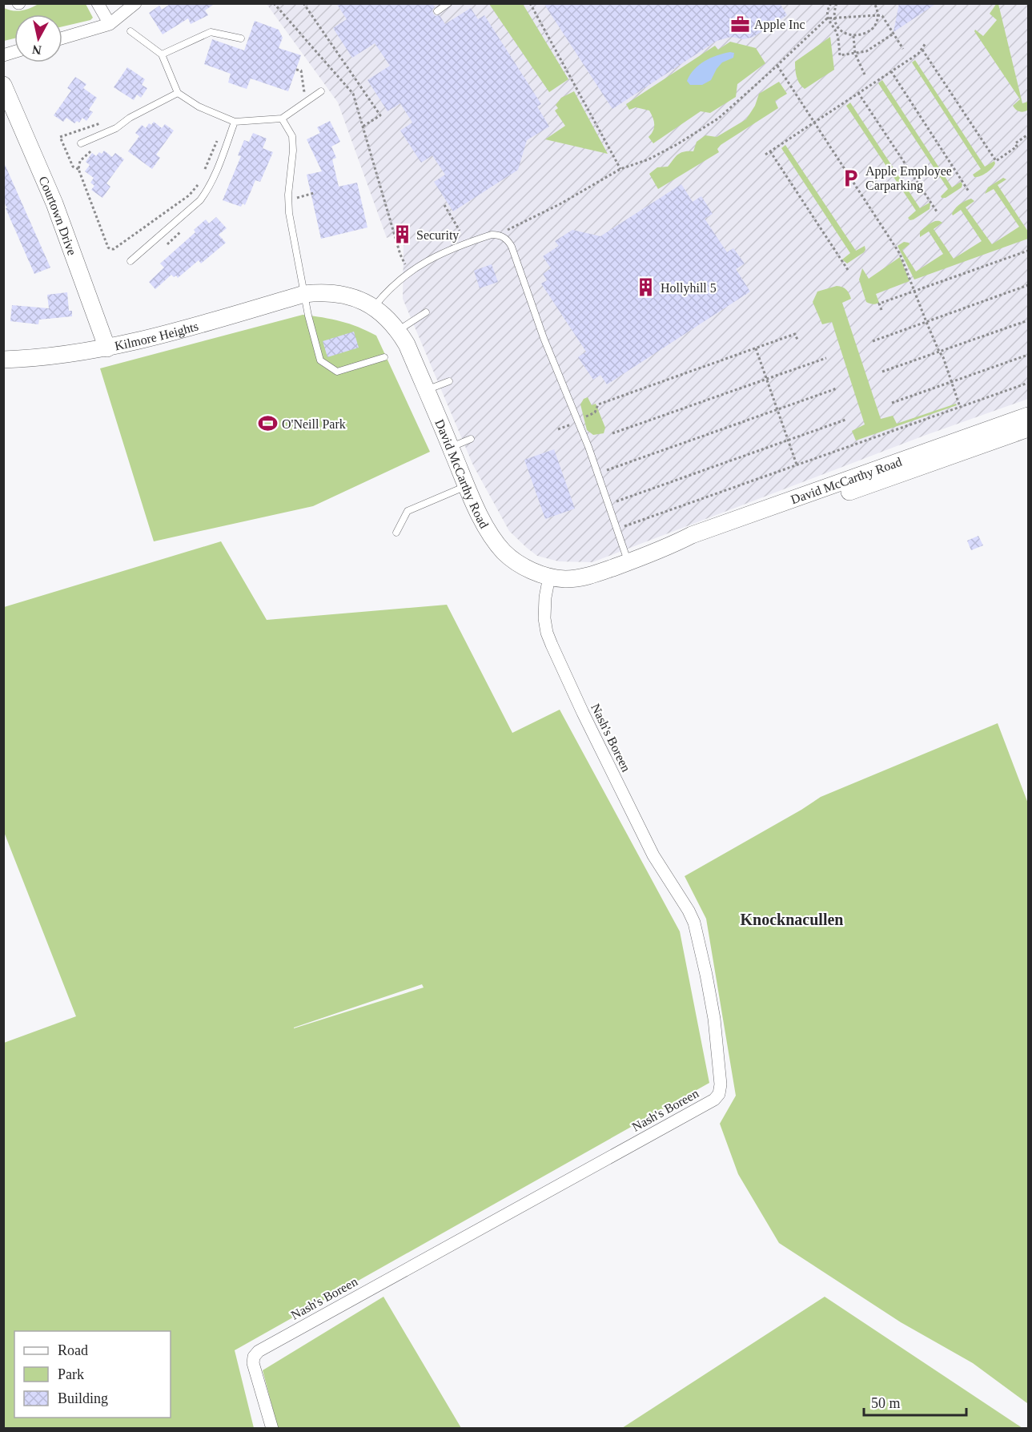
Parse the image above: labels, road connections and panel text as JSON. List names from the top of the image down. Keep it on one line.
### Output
{"streets":{"street":["Courtown Drive","Kilmore Heights","David McCarthy Road","Nash's Boreen"]},"crossings":[["Courtown Drive","Kilmore Heights"],["Kilmore Heights","David McCarthy Road"],["David McCarthy Road","Nash's Boreen"]],"districts":["Knocknacullen"],"places":{"office":["Apple Inc"],"parking":["Apple Employee Carparking"],"building":["Security","Hollyhill 5"],"sports":["O'Neill Park"]},"legend":["Road","Park","Building"],"scale_bar":"50 m","north":"bottom"}
